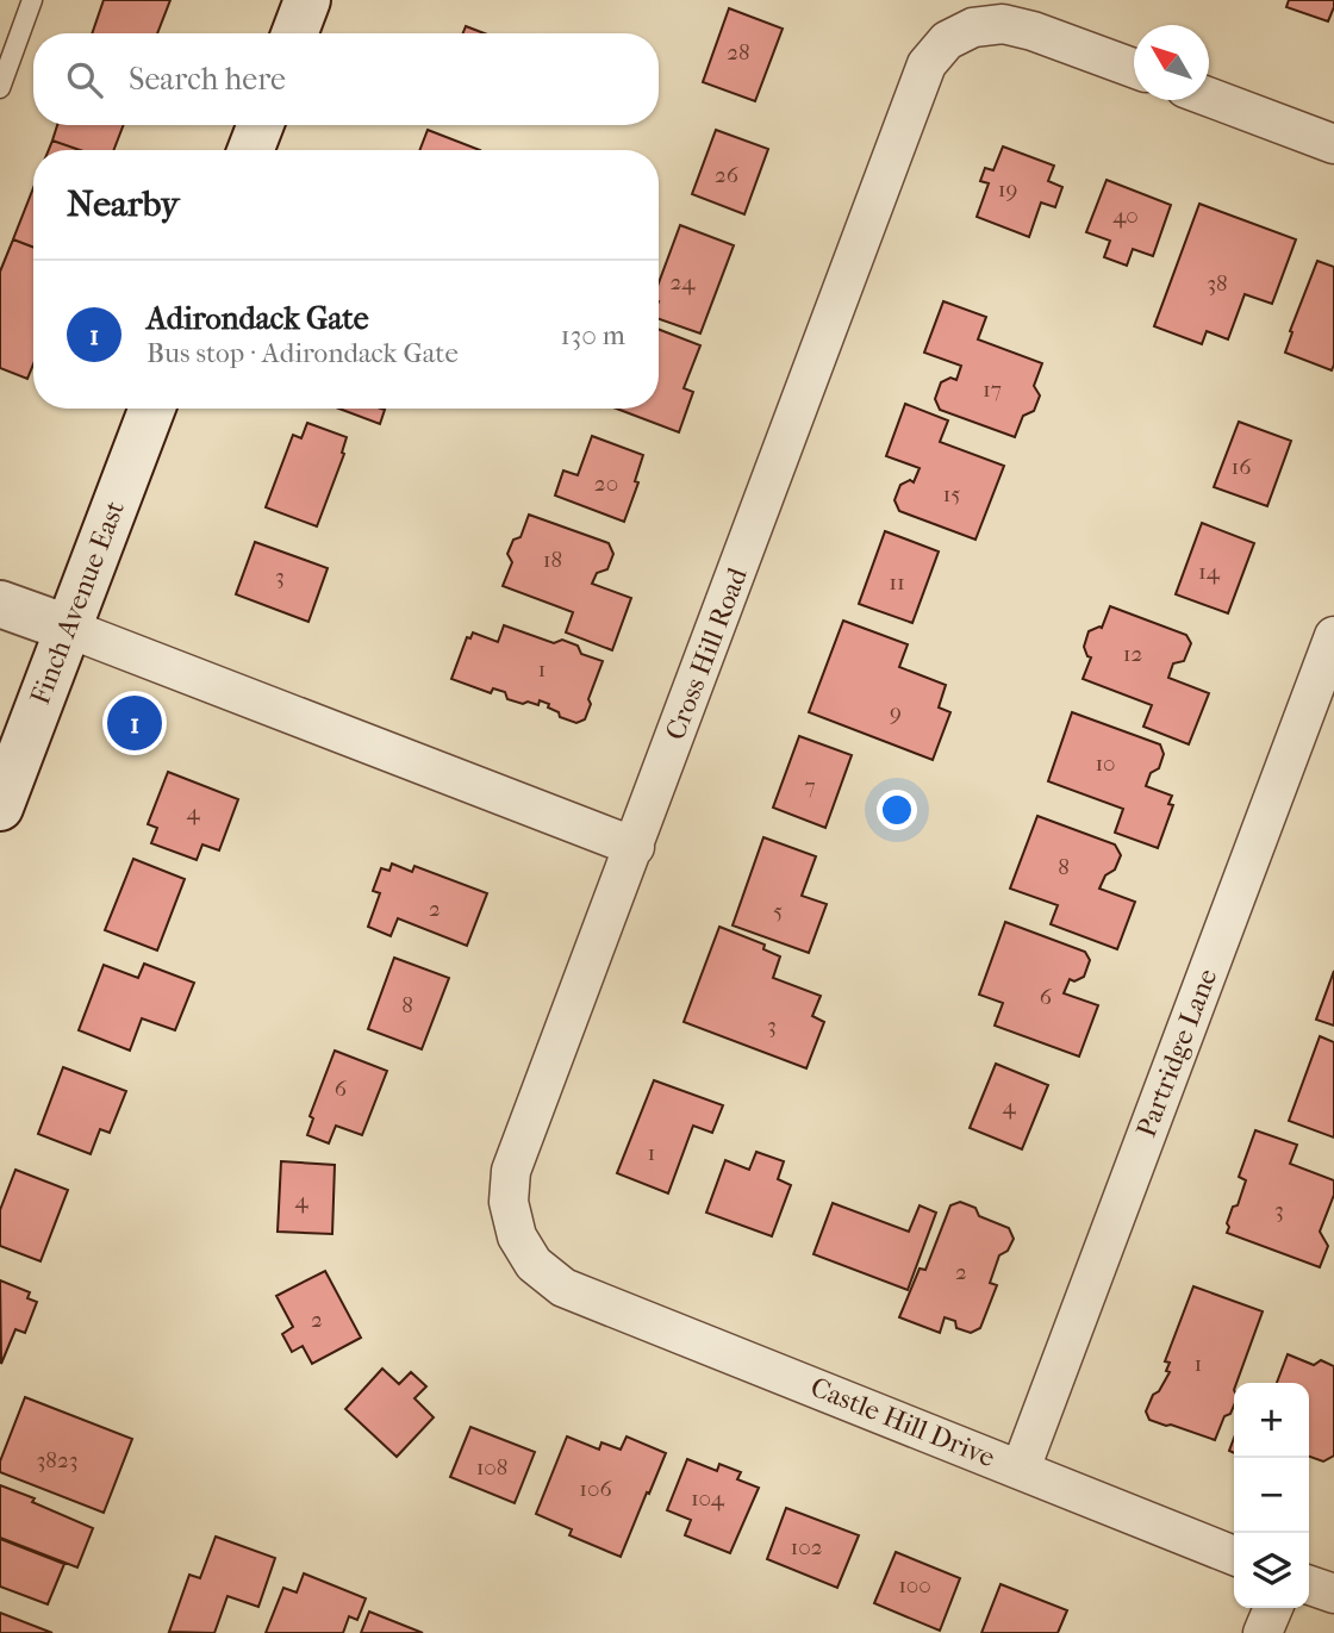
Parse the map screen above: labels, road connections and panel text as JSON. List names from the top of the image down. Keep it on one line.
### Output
{"streets":{"main road":["Finch Avenue East"],"street":["Cross Hill Road","Partridge Lane","Castle Hill Drive"]},"crossings":[["Cross Hill Road","Castle Hill Drive"],["Partridge Lane","Castle Hill Drive"]],"house_numbers":["28","26","19","40","24","38","17","16","20","15","18","14","3","11","12","1","9","10","7","4","8","2","5","6","8","3","6","4","1","4","3","2","2","1","3823","108","106","104","102","100"],"north":"top left","page":{"search":"Search here","heading":"Nearby","list":[{"mark":"1","name":"Adirondack Gate","note":"Bus stop · Adirondack Gate","value":"130 m"}],"pins":"1","map_buttons":["+","−"]}}
